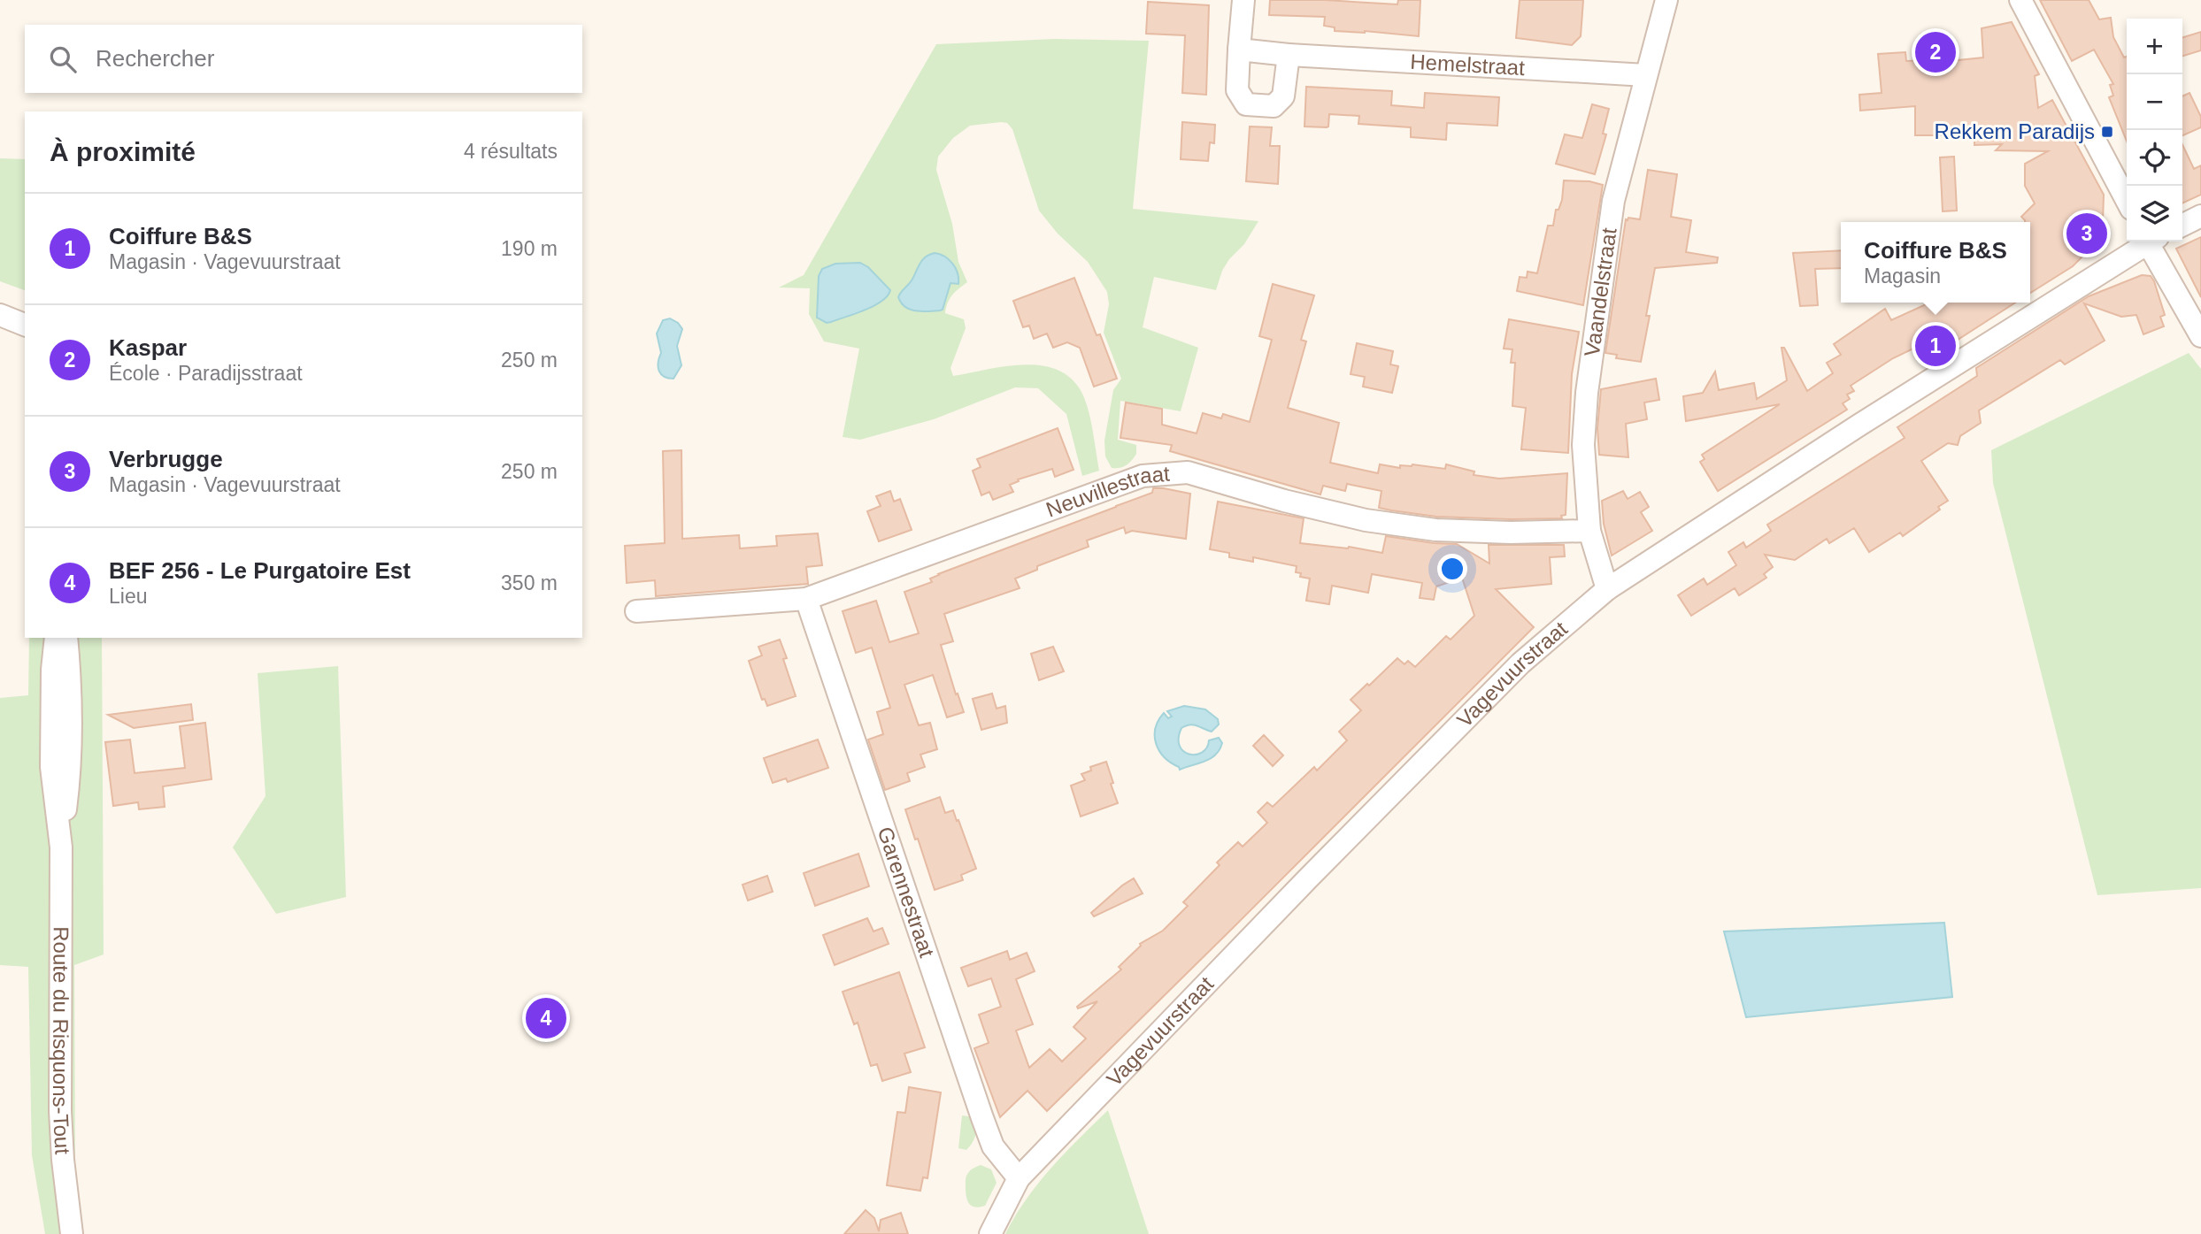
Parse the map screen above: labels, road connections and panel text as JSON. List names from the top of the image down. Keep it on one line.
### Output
{"streets":{"street":["Hemelstraat","Vaandelstraat","Neuvillestraat","Vagevuurstraat","Garennestraat","Route du Risquons-Tout"]},"crossings":[["Hemelstraat","Vaandelstraat"],["Vaandelstraat","Neuvillestraat"],["Vaandelstraat","Vagevuurstraat"],["Neuvillestraat","Garennestraat"],["Vagevuurstraat","Garennestraat"]],"places":{"transit":["Rekkem Paradijs"]},"page":{"map_buttons":["+","−"],"search":"Rechercher","pins":["2","3","1","4"],"heading":["À proximité","4 résultats"],"list":[{"mark":"1","name":"Coiffure B&S","note":"Magasin · Vagevuurstraat","value":"190 m"},{"mark":"2","name":"Kaspar","note":"École · Paradijsstraat","value":"250 m"},{"mark":"3","name":"Verbrugge","note":"Magasin · Vagevuurstraat","value":"250 m"},{"mark":"4","name":"BEF 256 - Le Purgatoire Est","note":"Lieu","value":"350 m"}],"popup":["Coiffure B&S","Magasin"]}}
